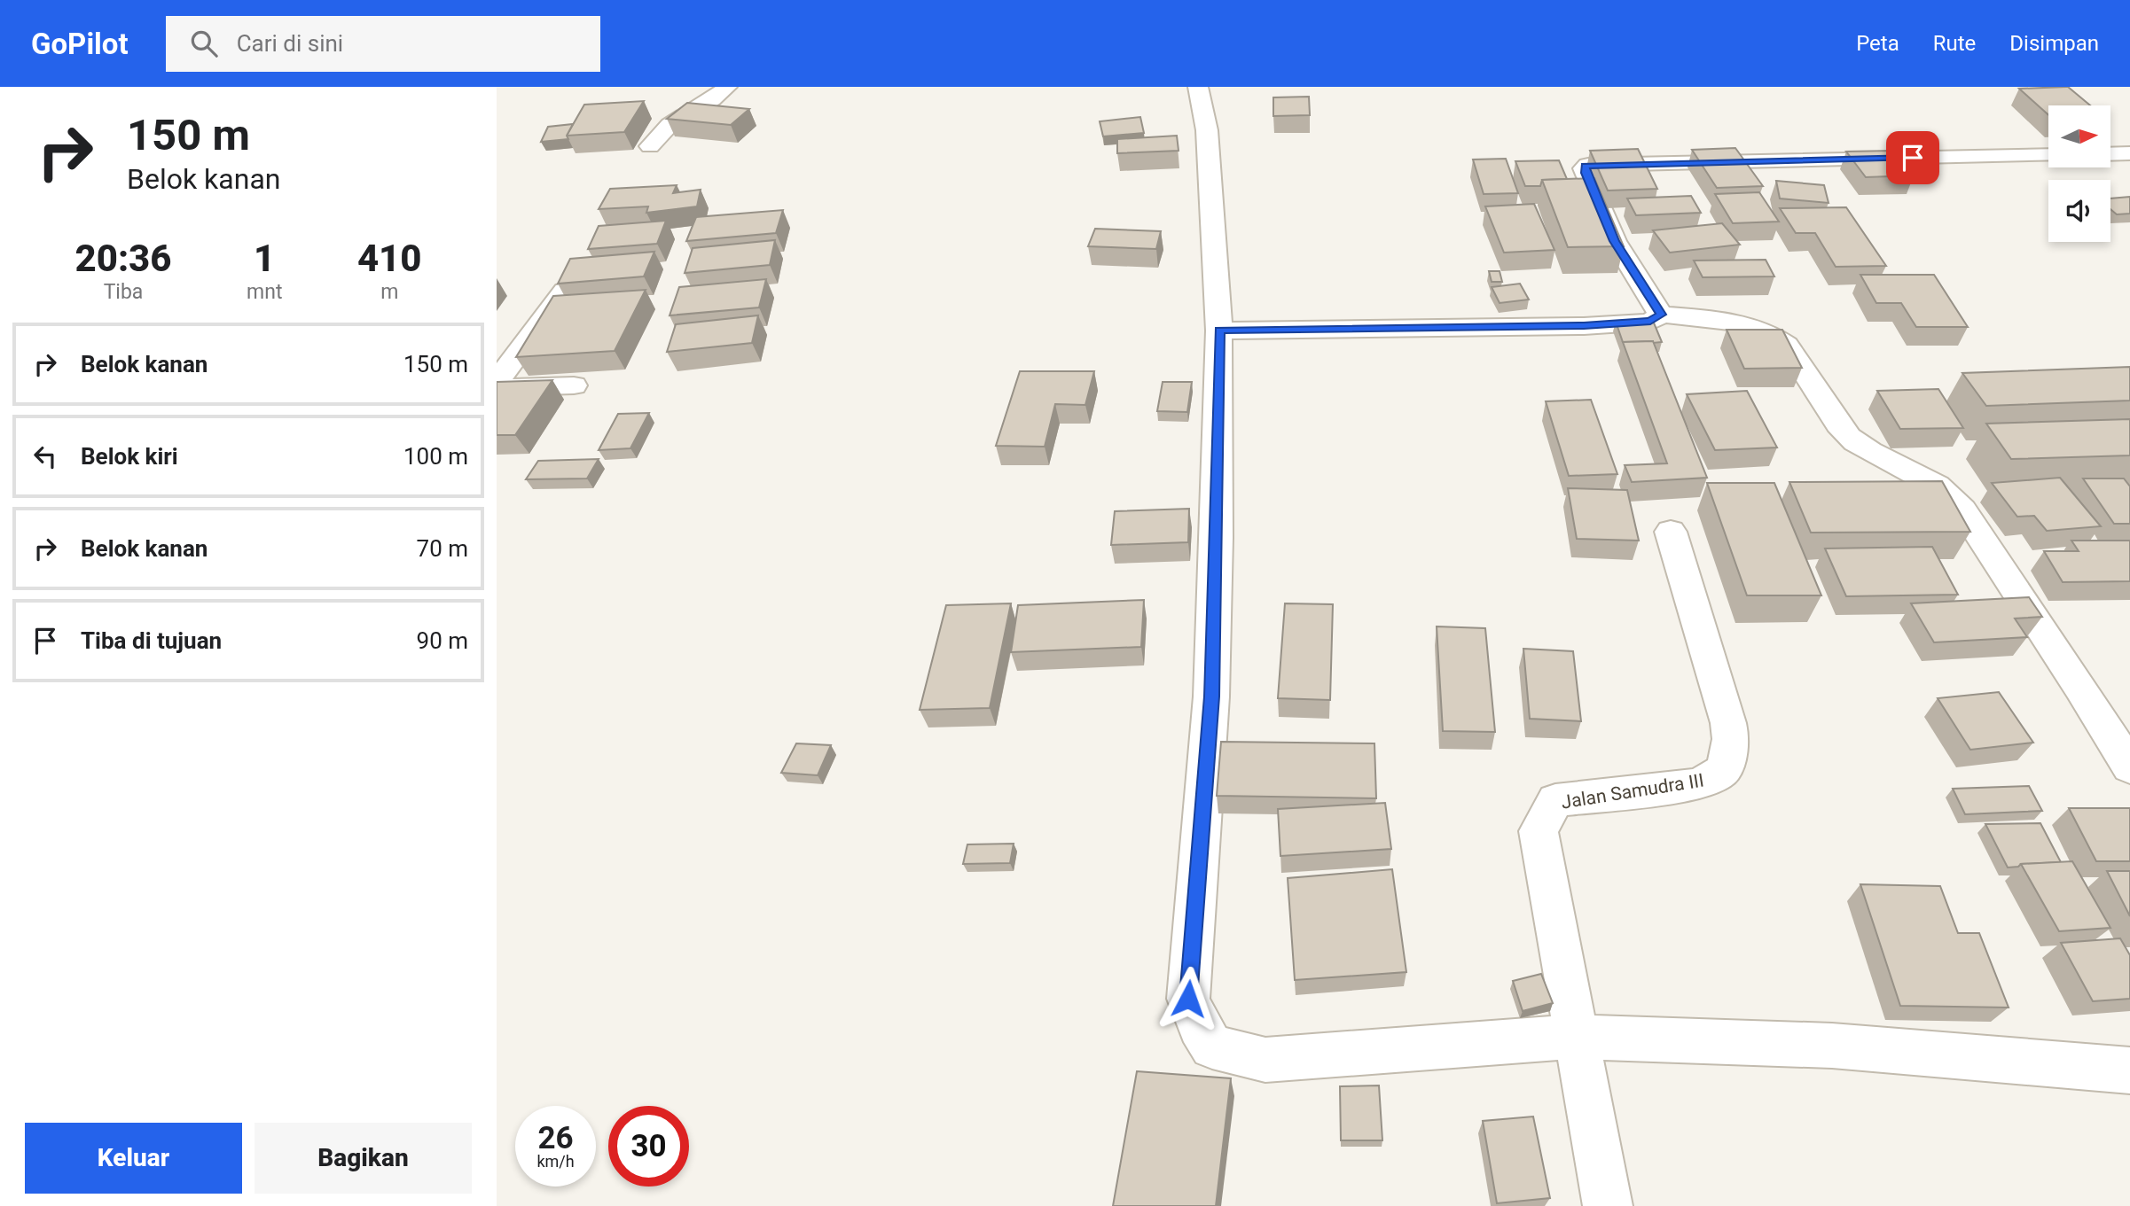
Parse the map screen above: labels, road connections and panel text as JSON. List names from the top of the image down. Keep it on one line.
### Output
{"streets":{"street":["Jalan Samudra III"]},"north":"right","page":{"header":"GoPilot","search":"Cari di sini","nav":["Peta","Rute","Disimpan"],"turn":["150 m","Belok kanan"],"eta":["20:36","Tiba","1","mnt","410","m"],"list":[{"name":"Belok kanan","value":"150 m"},{"name":"Belok kiri","value":"100 m"},{"name":"Belok kanan","value":"70 m"},{"name":"Tiba di tujuan","value":"90 m"}],"speed":"26 km/h","limit":"30","buttons":["Keluar","Bagikan"]}}
